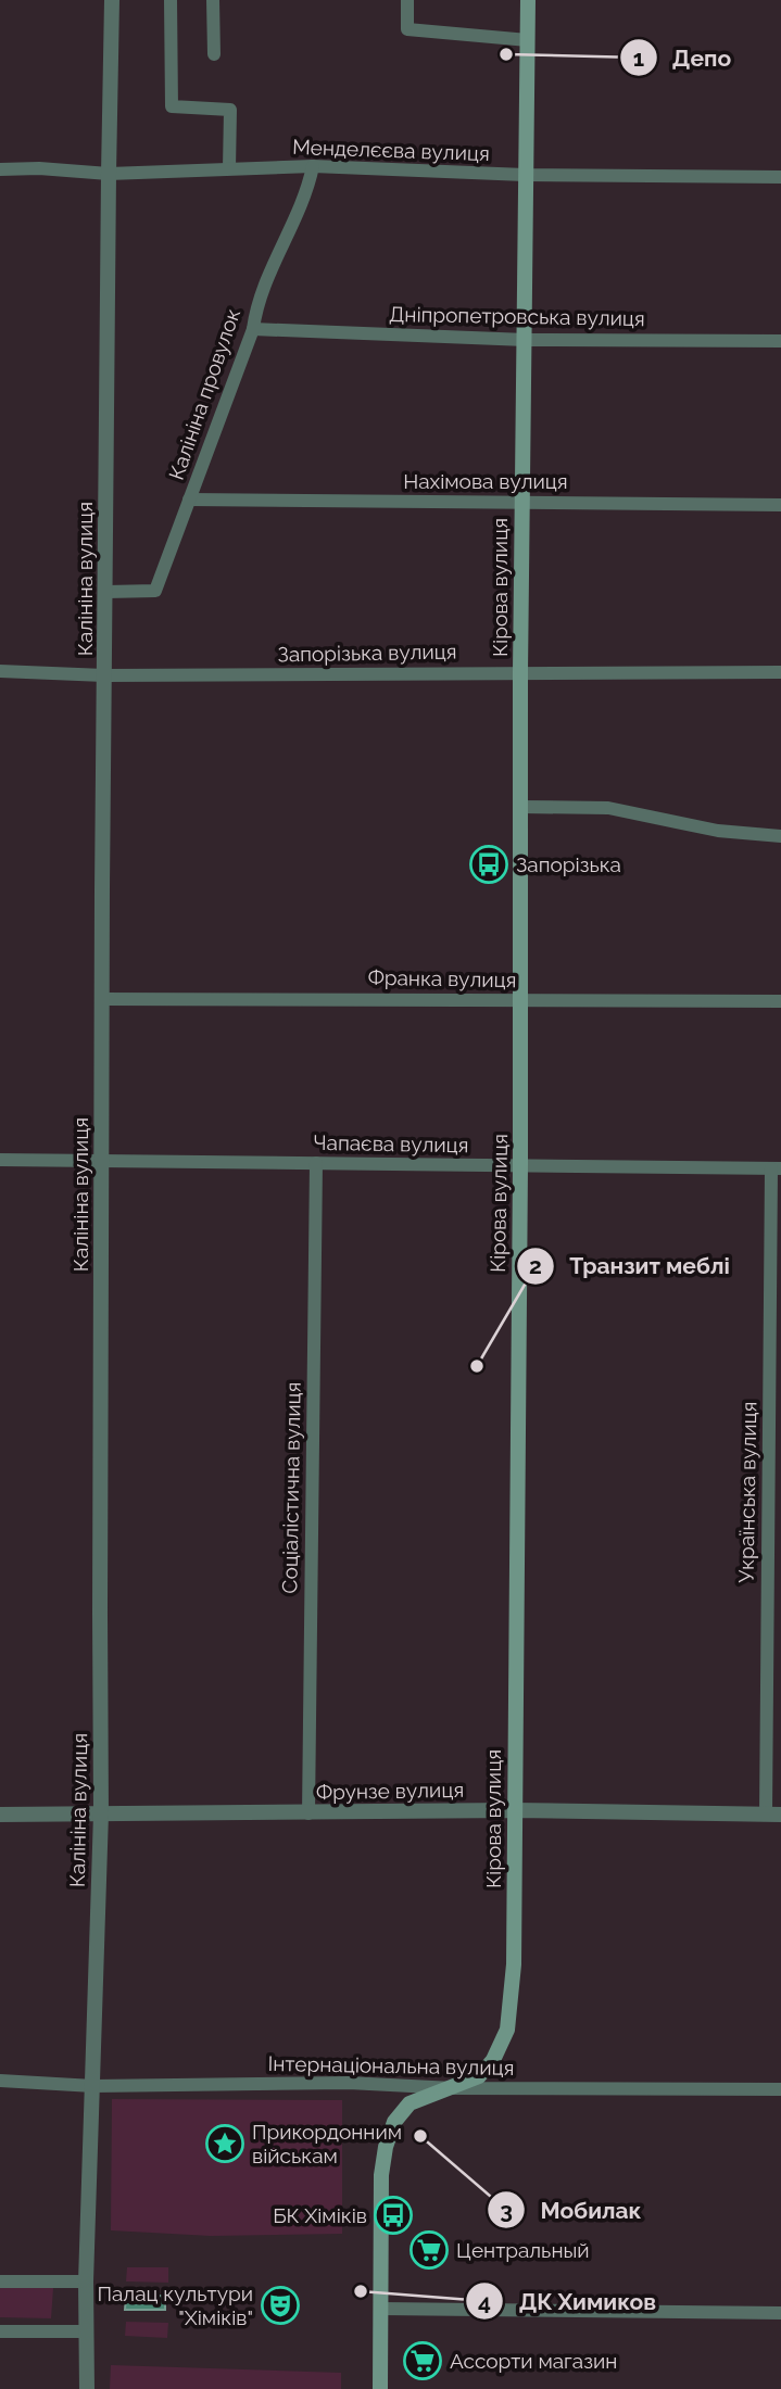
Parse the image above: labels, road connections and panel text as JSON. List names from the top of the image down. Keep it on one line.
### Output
{"streets":{"main road":["Кірова вулиця"],"street":["Менделєєва вулиця","Дніпропетровська вулиця","Калініна провулок","Нахімова вулиця","Калініна вулиця","Запорізька вулиця","Франка вулиця","Чапаєва вулиця","Соціалістична вулиця","Українська вулиця","Фрунзе вулиця","Інтернаціональна вулиця"]},"crossings":[["Менделєєва вулиця","Калініна провулок"],["Менделєєва вулиця","Калініна вулиця"],["Менделєєва вулиця","Кірова вулиця"],["Дніпропетровська вулиця","Калініна провулок"],["Дніпропетровська вулиця","Кірова вулиця"],["Калініна провулок","Нахімова вулиця"],["Калініна провулок","Калініна вулиця"],["Нахімова вулиця","Кірова вулиця"],["Калініна вулиця","Запорізька вулиця"],["Калініна вулиця","Франка вулиця"],["Калініна вулиця","Чапаєва вулиця"],["Калініна вулиця","Фрунзе вулиця"],["Калініна вулиця","Інтернаціональна вулиця"],["Кірова вулиця","Запорізька вулиця"],["Кірова вулиця","Франка вулиця"],["Кірова вулиця","Чапаєва вулиця"],["Кірова вулиця","Фрунзе вулиця"],["Кірова вулиця","Інтернаціональна вулиця"],["Чапаєва вулиця","Соціалістична вулиця"],["Чапаєва вулиця","Українська вулиця"],["Соціалістична вулиця","Фрунзе вулиця"],["Українська вулиця","Фрунзе вулиця"]],"places":{"other":["Депо","Транзит меблі","Мобилак","ДК Химиков"],"bus stop":["Запорізька","БК Хіміків"],"place":["Прикордонним військам"],"supermarket":["Центральный","Ассорти магазин"],"theatre":["Палац культури \"Хіміків\""]}}
